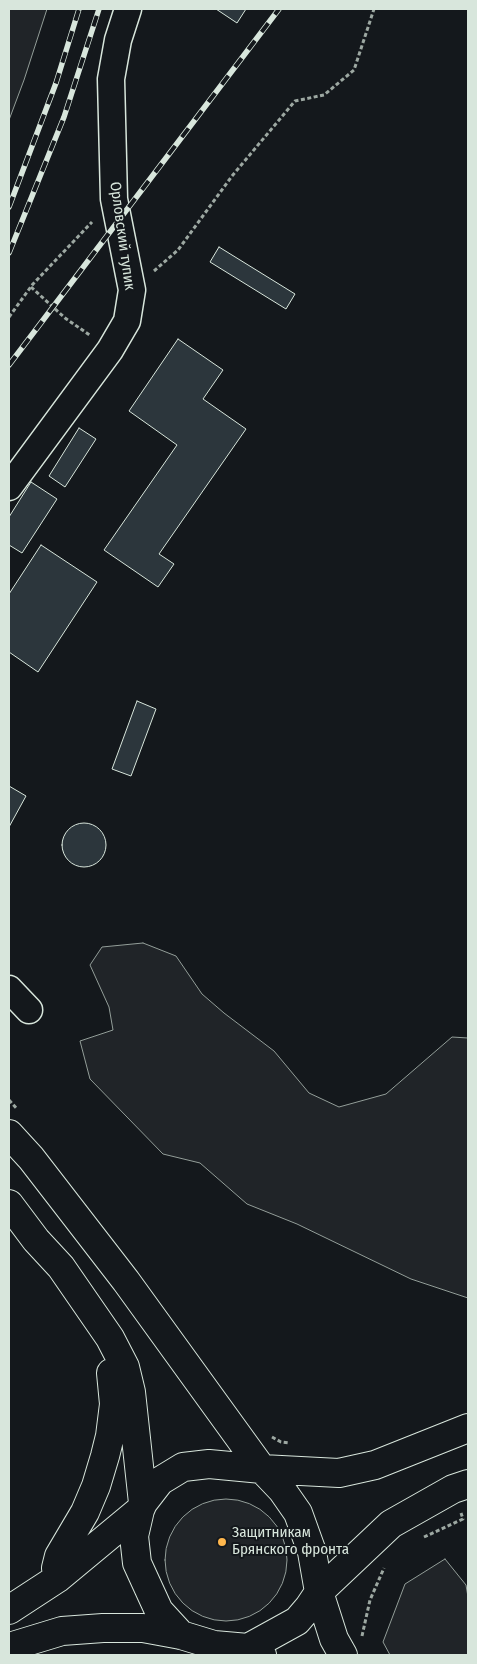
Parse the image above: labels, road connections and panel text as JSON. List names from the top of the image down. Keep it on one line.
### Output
{"streets":{"street":["Орловский тупик"]},"places":["Защитникам Брянского фронта"]}
